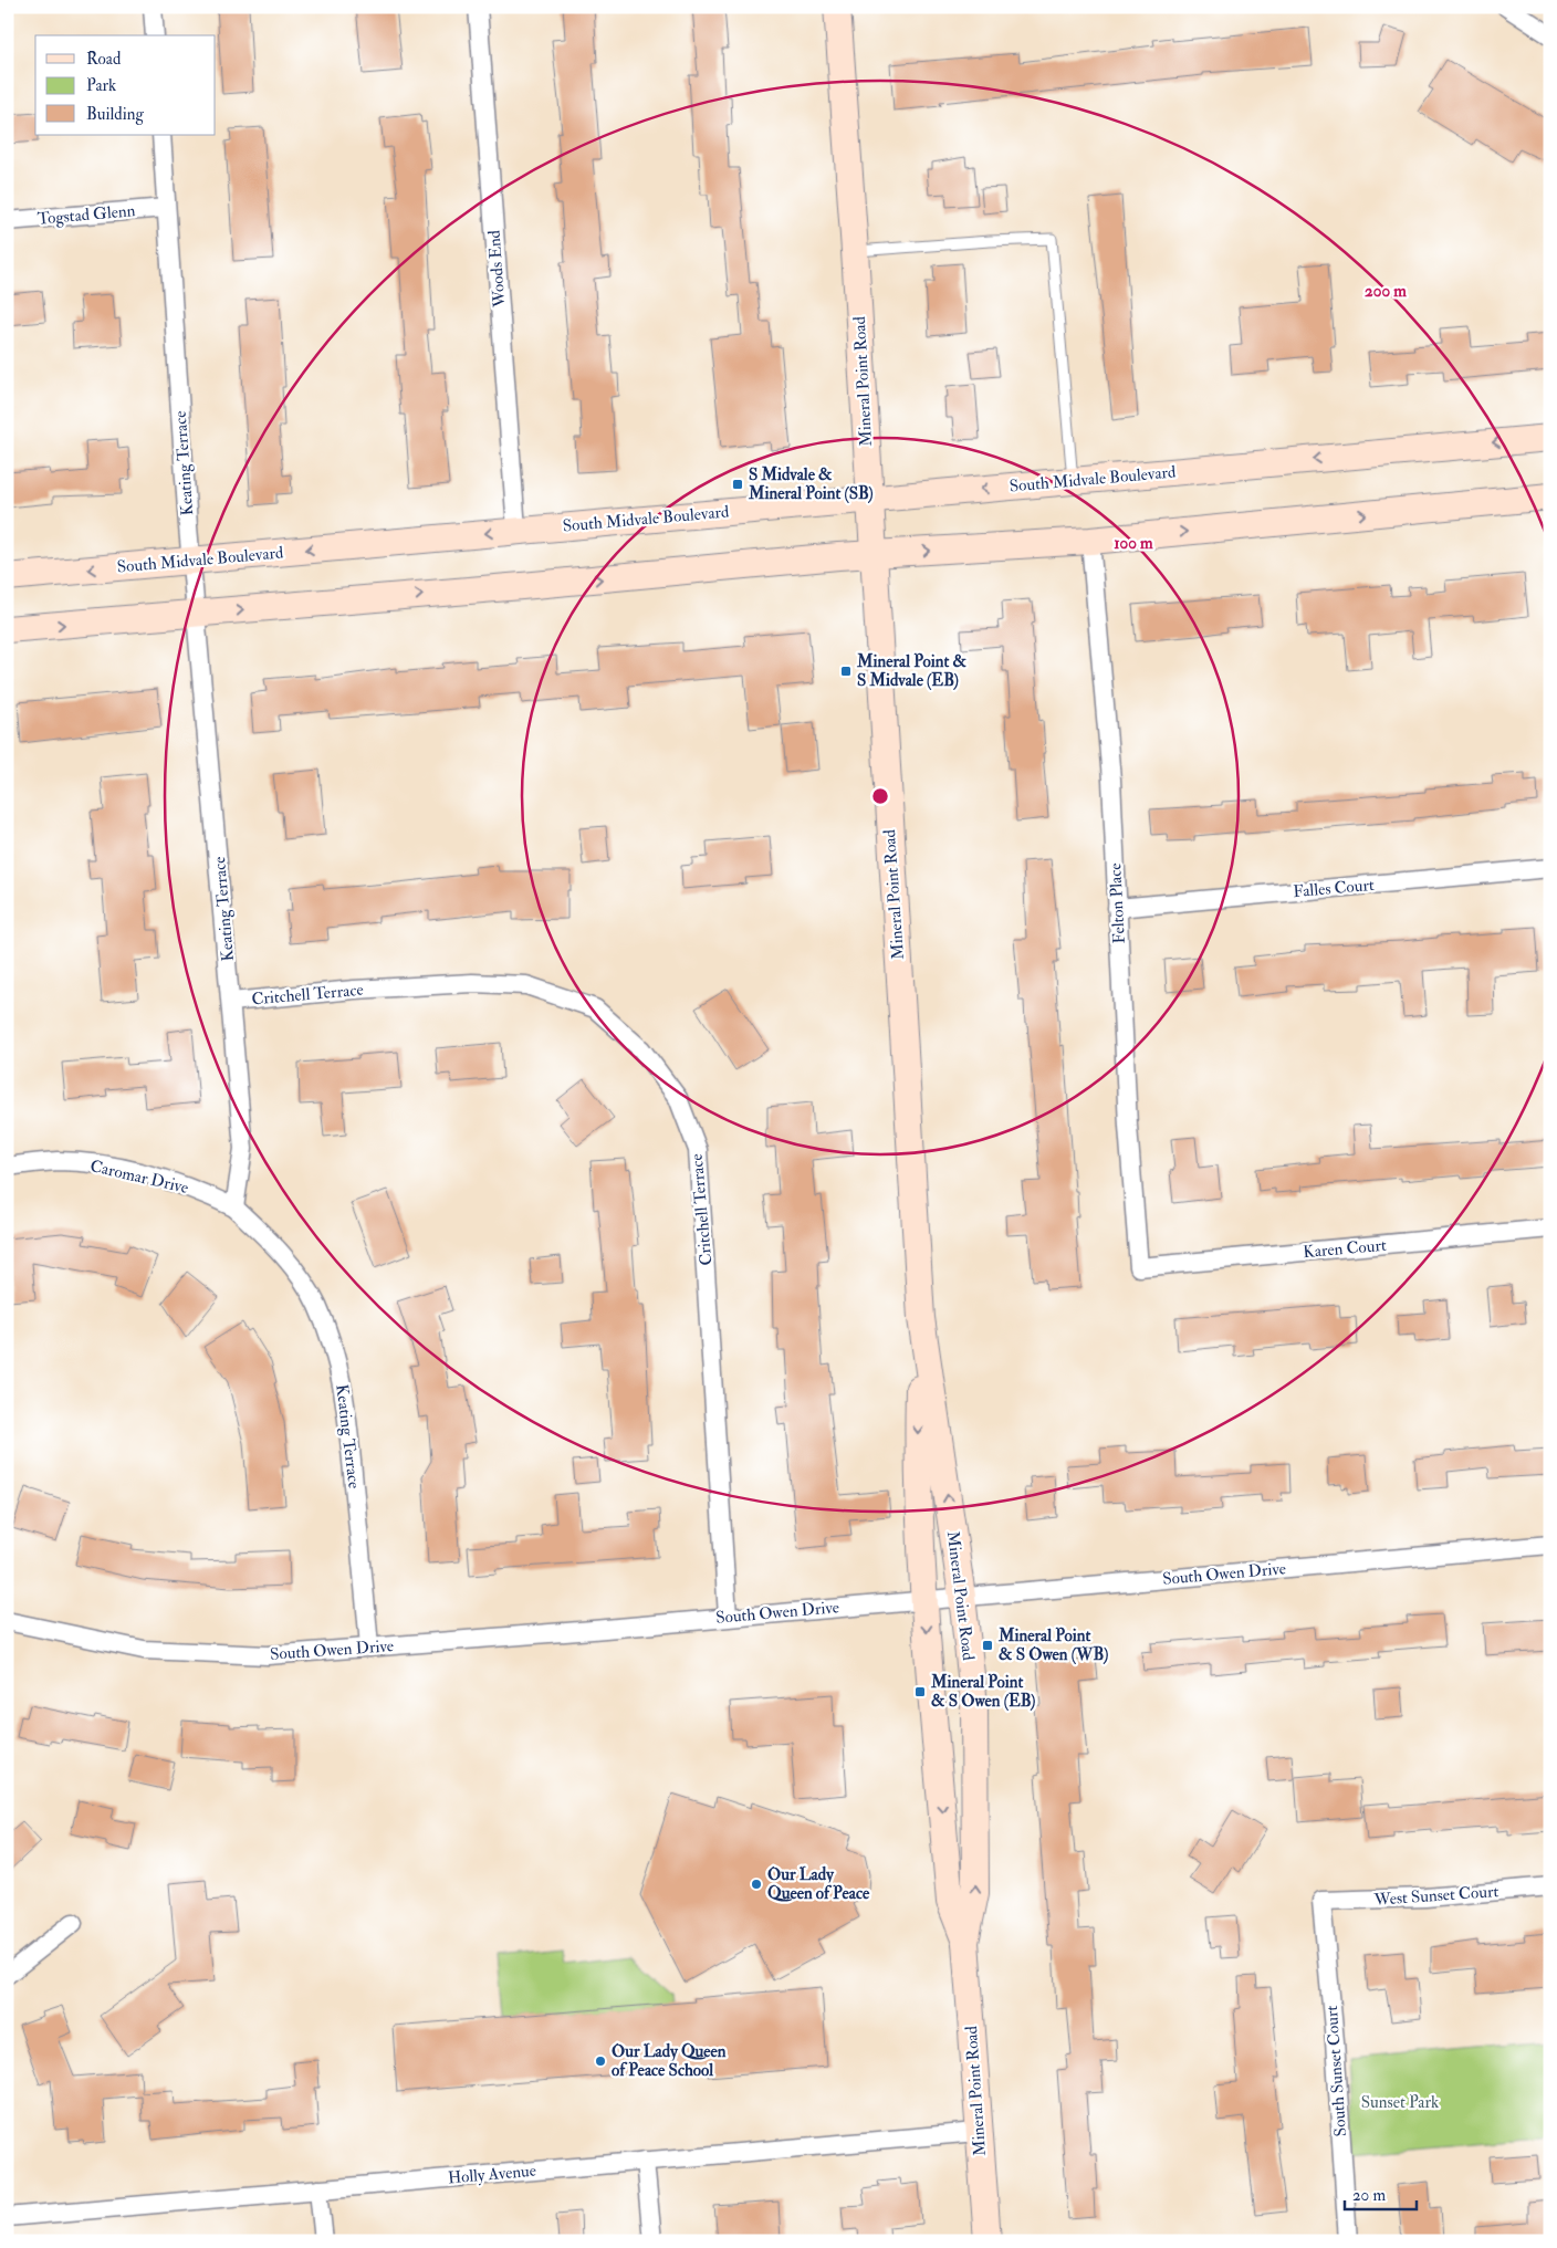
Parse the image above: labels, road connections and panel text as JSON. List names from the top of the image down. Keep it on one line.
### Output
{"streets":{"main road":["Mineral Point Road","South Midvale Boulevard"],"street":["Togstad Glenn","Woods End","Keating Terrace","Falles Court","Felton Place","Critchell Terrace","Caromar Drive","Karen Court","South Owen Drive","West Sunset Court","South Sunset Court","Holly Avenue"]},"crossings":[["Togstad Glenn","Keating Terrace"],["Woods End","South Midvale Boulevard"],["Mineral Point Road","South Midvale Boulevard"],["Mineral Point Road","South Owen Drive"],["Mineral Point Road","Holly Avenue"],["Keating Terrace","South Midvale Boulevard"],["Keating Terrace","Critchell Terrace"],["Keating Terrace","Caromar Drive"],["Keating Terrace","South Owen Drive"],["Falles Court","Felton Place"],["Felton Place","Karen Court"],["Critchell Terrace","South Owen Drive"],["West Sunset Court","South Sunset Court"]],"parks":["Sunset Park"],"places":{"transit":["S Midvale & Mineral Point (SB)","Mineral Point & S Midvale (EB)","Mineral Point & S Owen (WB)","Mineral Point & S Owen (EB)"],"other":["Our Lady Queen of Peace","Our Lady Queen of Peace School"]},"legend":["Road","Park","Building"],"scale_bar":"20 m","rings":["200 m","100 m"]}
